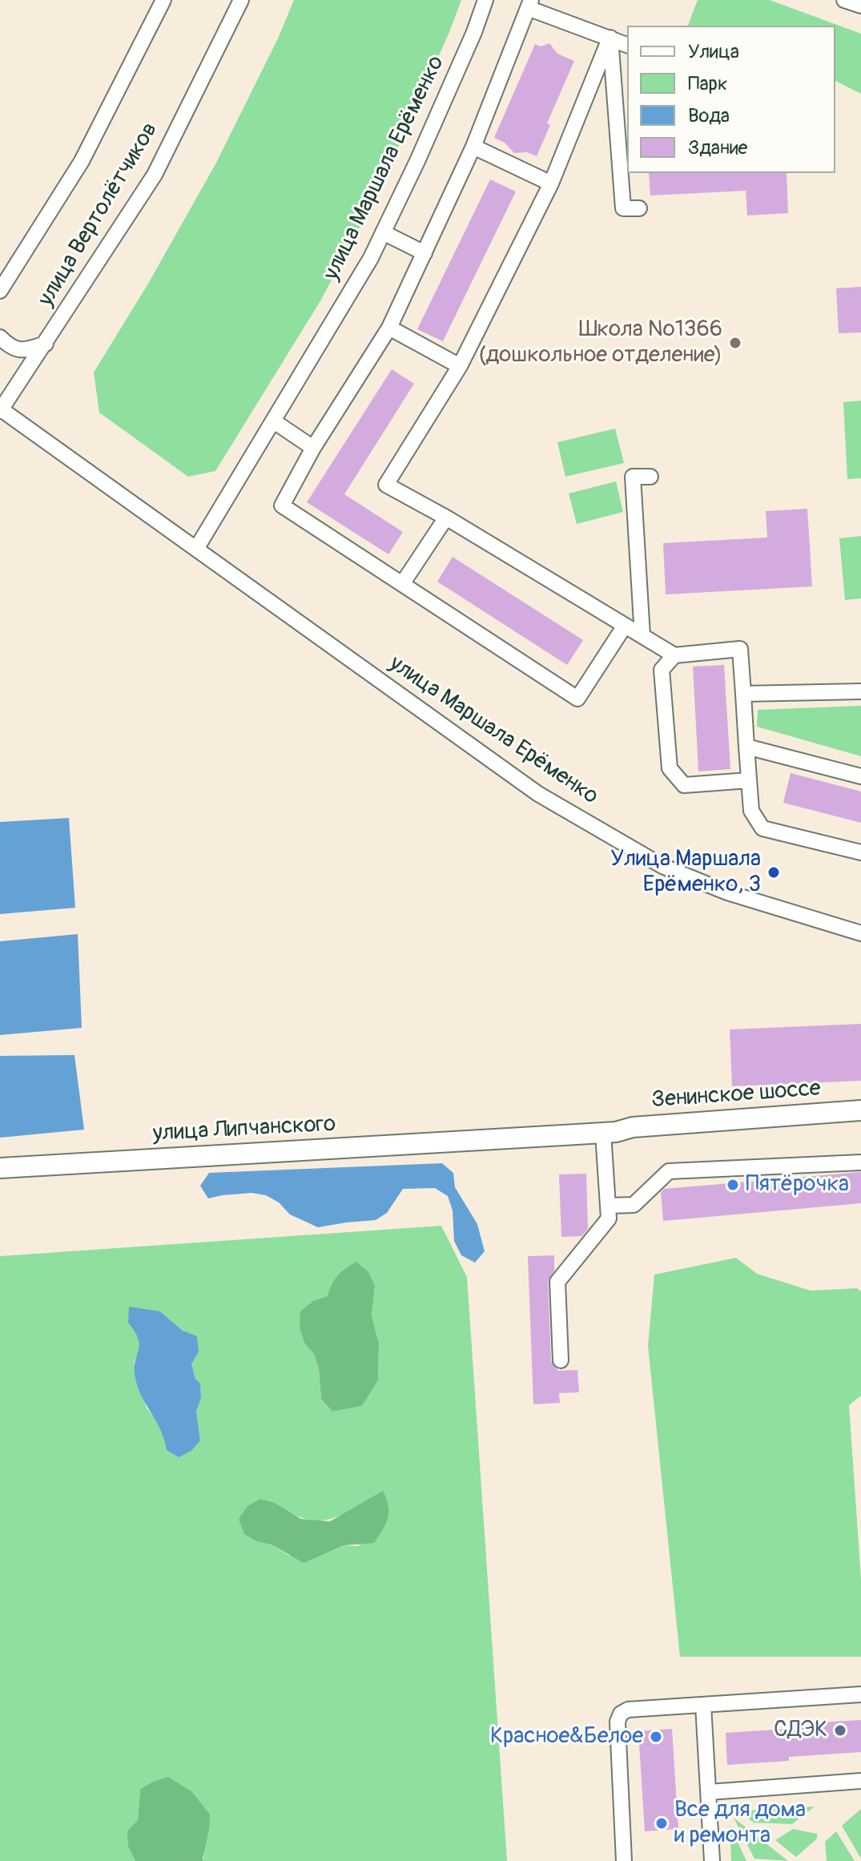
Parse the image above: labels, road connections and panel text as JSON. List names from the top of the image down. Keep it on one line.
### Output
{"streets":{"main road":["Зенинское шоссе","улица Липчанского"],"street":["улица Маршала Ерёменко","улица Вертолётчиков"]},"crossings":[["улица Маршала Ерёменко","улица Вертолётчиков"],["Зенинское шоссе","улица Липчанского"]],"places":["Школа №1366 (дошкольное отделение)","Улица Маршала Ерёменко, 3","Пятёрочка","СДЭК","Красное&Белое","Все для дома и ремонта"],"legend":["Улица","Парк","Вода","Здание"]}
